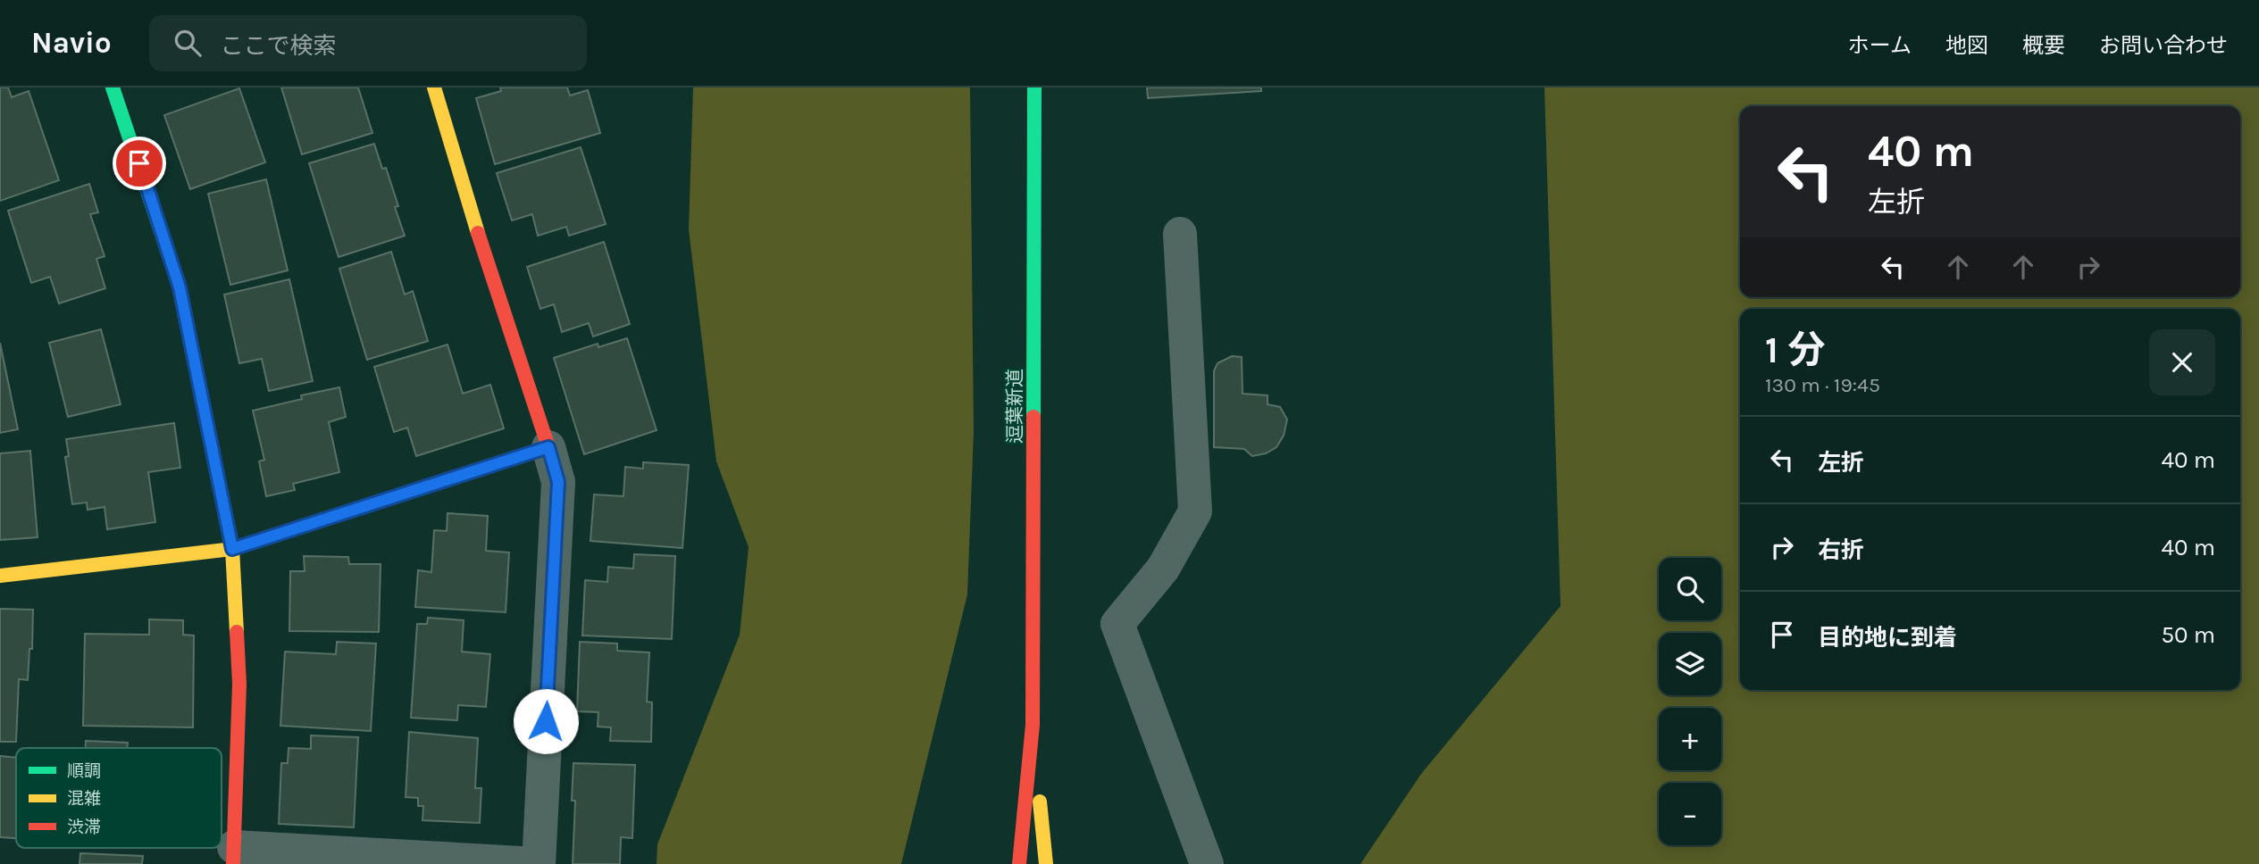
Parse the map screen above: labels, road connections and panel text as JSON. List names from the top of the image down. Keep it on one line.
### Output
{"streets":{"street":["逗葉新道"]},"legend":["順調","混雑","渋滞"],"page":{"header":"Navio","search":"ここで検索","nav":["ホーム","地図","概要","お問い合わせ"],"turn":["40 m","左折"],"heading":["1 分","130 m · 19:45"],"list":[{"name":"左折","value":"40 m"},{"name":"右折","value":"40 m"},{"name":"目的地に到着","value":"50 m"}],"map_buttons":["+","−"]}}
